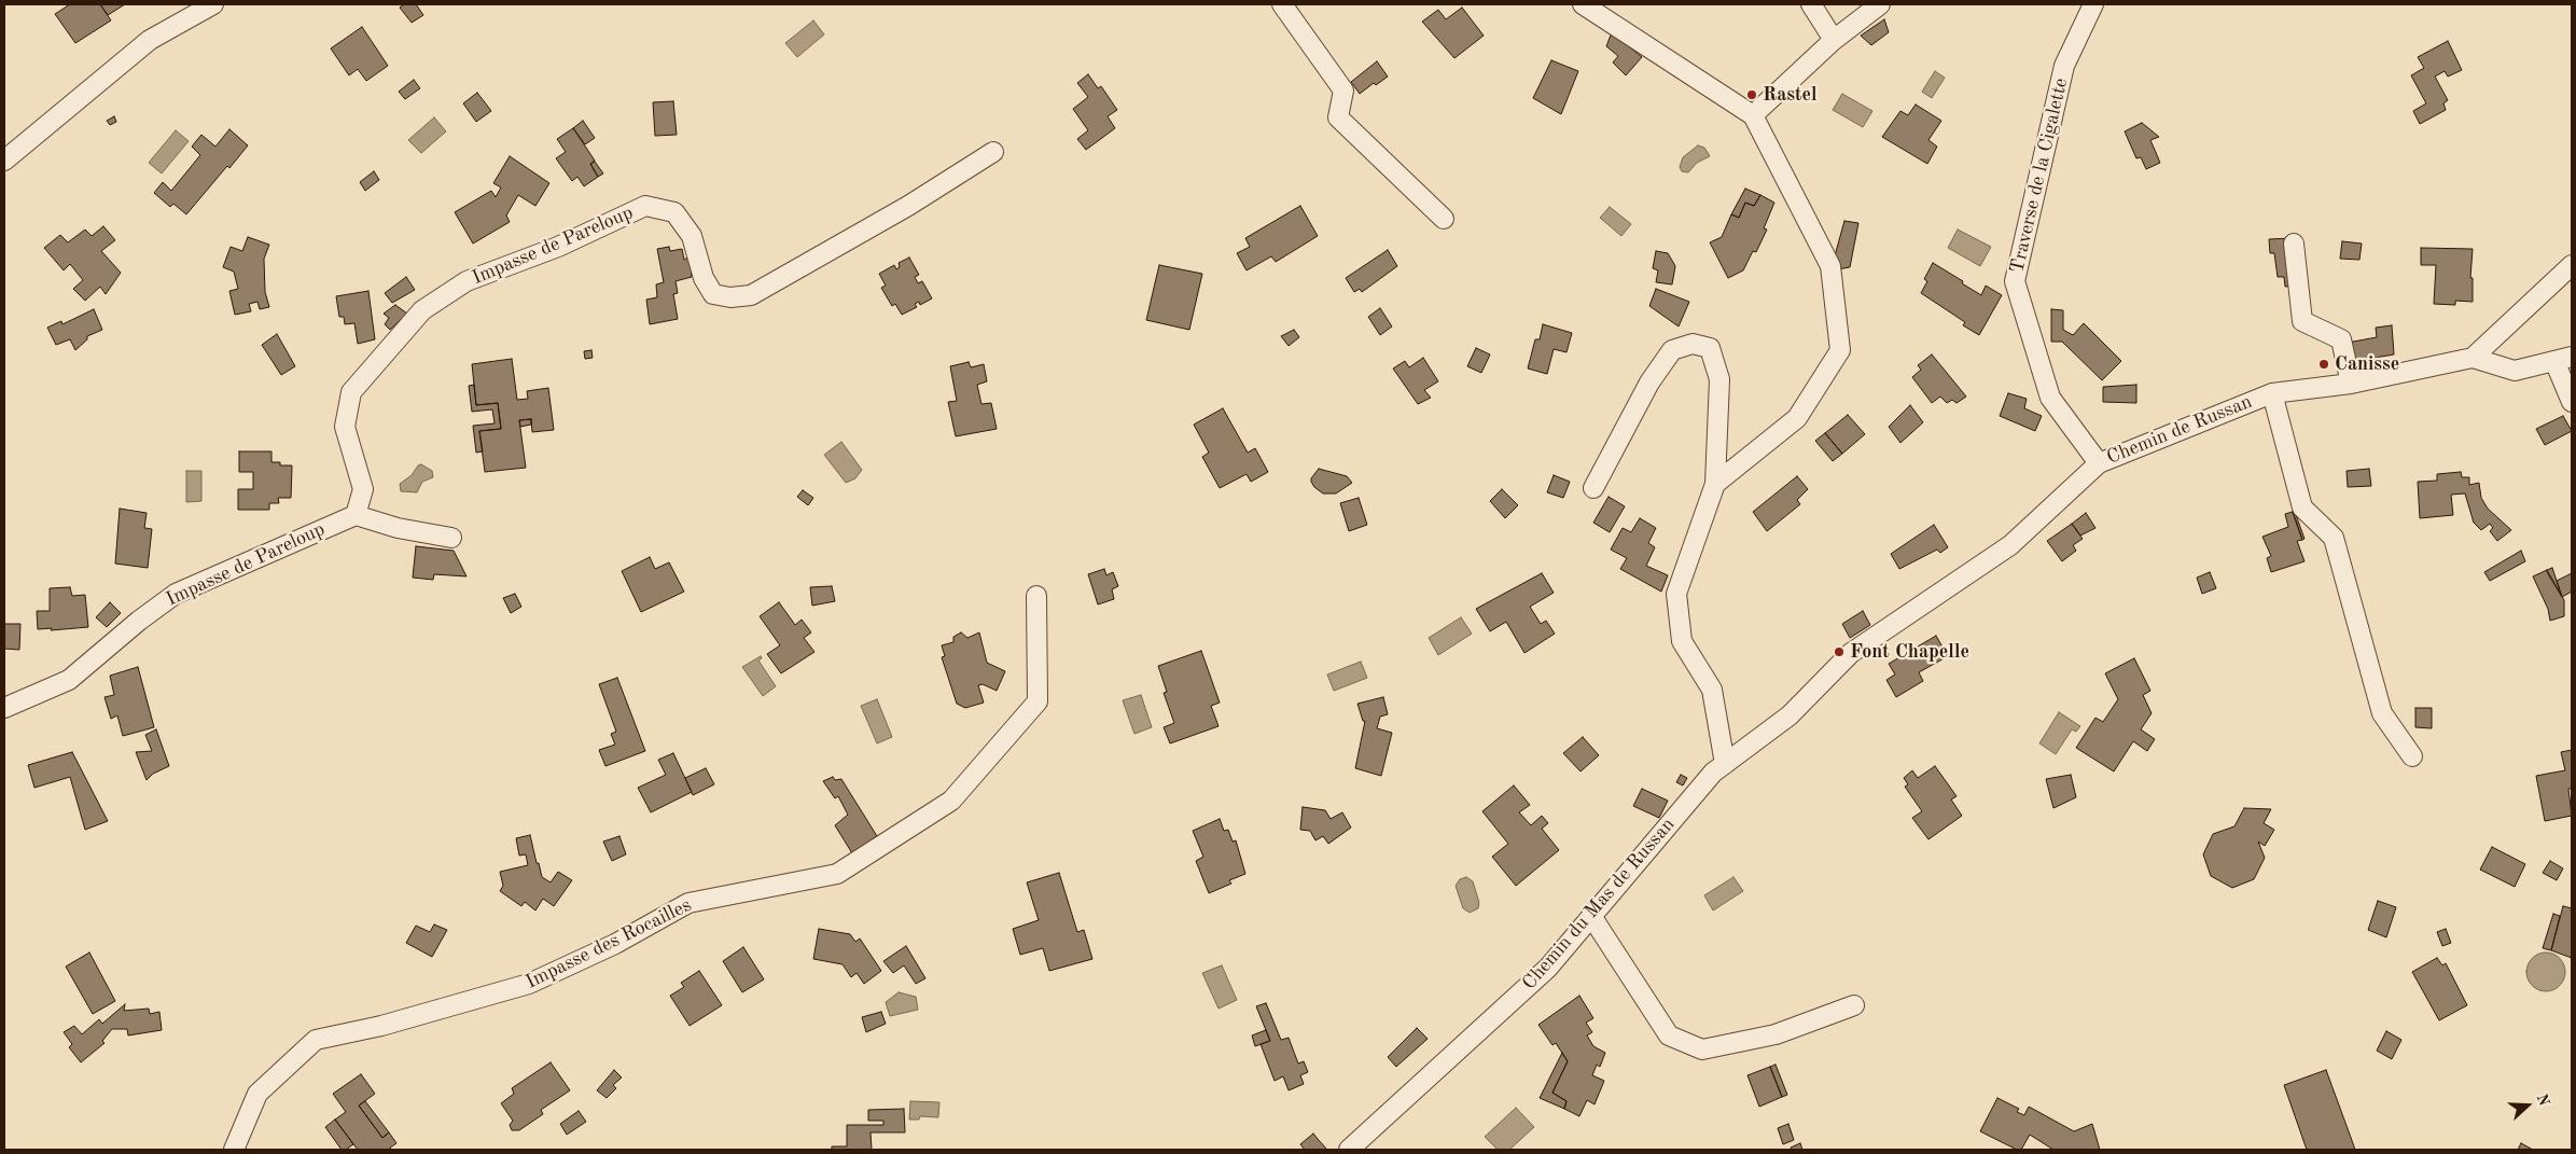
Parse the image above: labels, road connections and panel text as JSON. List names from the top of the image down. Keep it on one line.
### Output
{"streets":{"street":["Traverse de la Cigalette","Impasse de Pareloup","Chemin de Russan","Chemin du Mas de Russan","Impasse des Rocailles"]},"crossings":[["Traverse de la Cigalette","Chemin de Russan"],["Chemin de Russan","Chemin du Mas de Russan"]],"places":["Rastel","Canisse","Font Chapelle"],"north":"right"}
